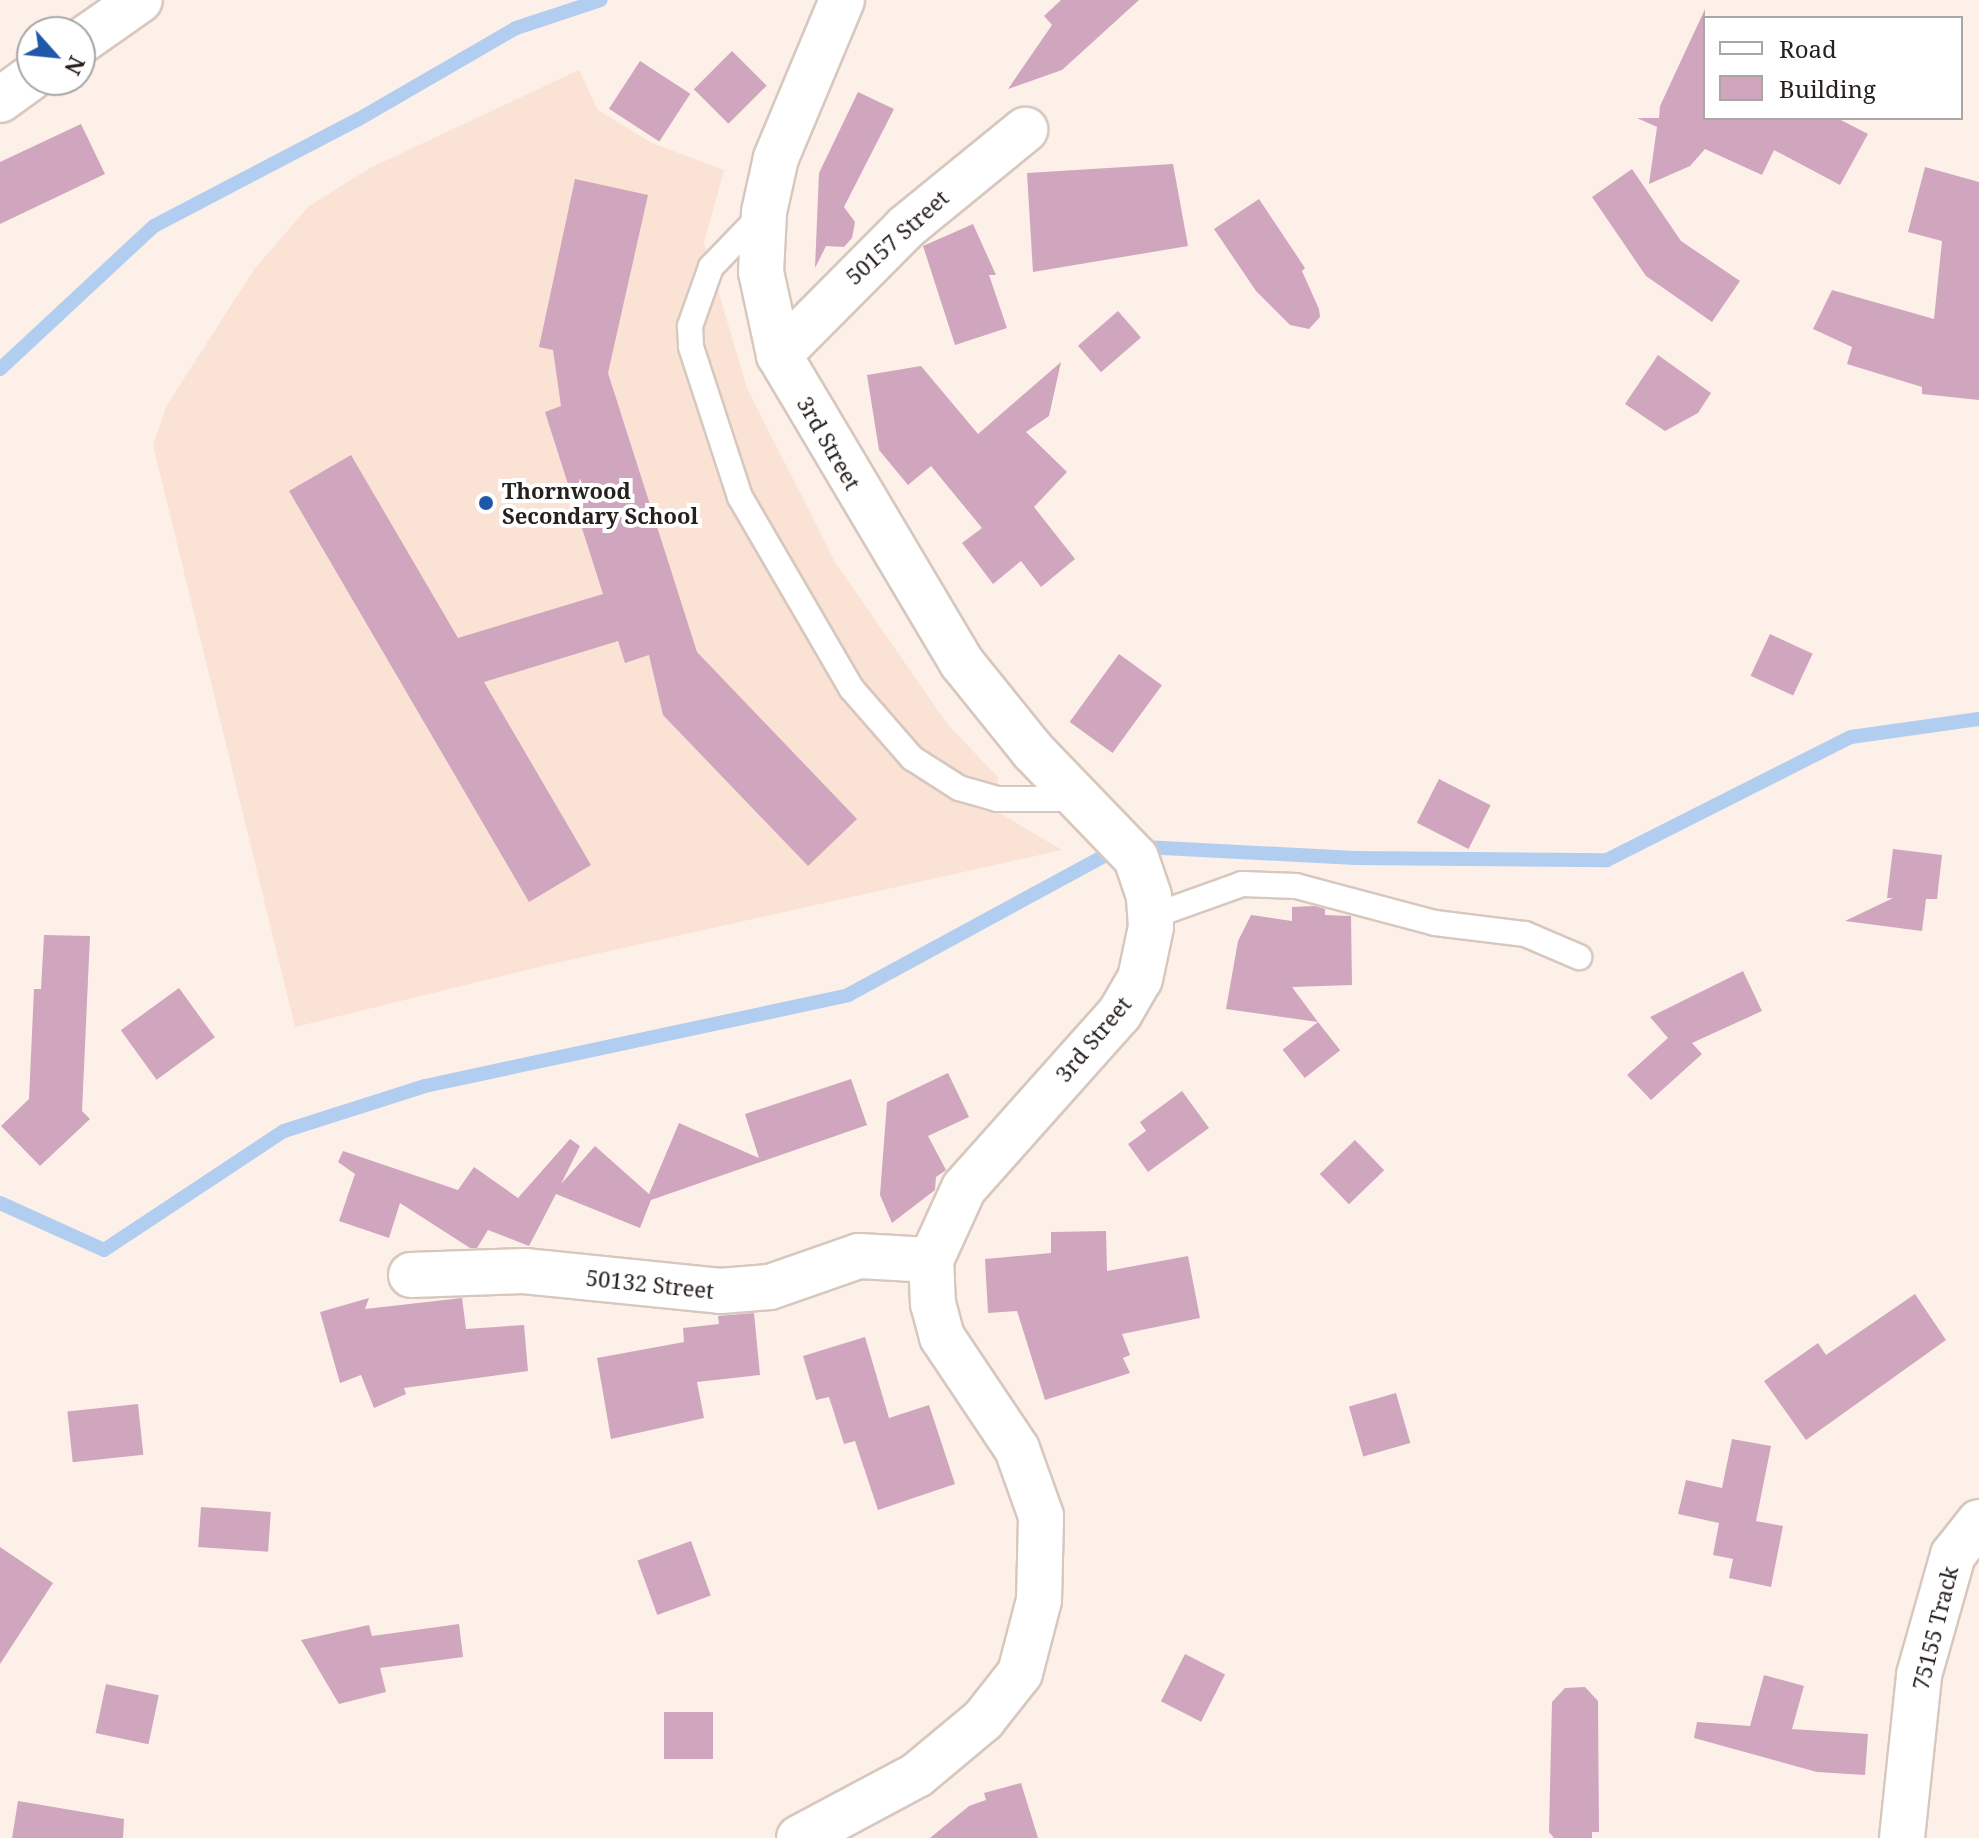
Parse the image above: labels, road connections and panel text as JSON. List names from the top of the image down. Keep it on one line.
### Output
{"streets":{"street":["50157 Street","3rd Street","50132 Street","75155 Track"]},"crossings":[["50157 Street","3rd Street"],["3rd Street","50132 Street"]],"places":["Thornwood Secondary School"],"legend":["Road","Building"],"north":"bottom right"}
